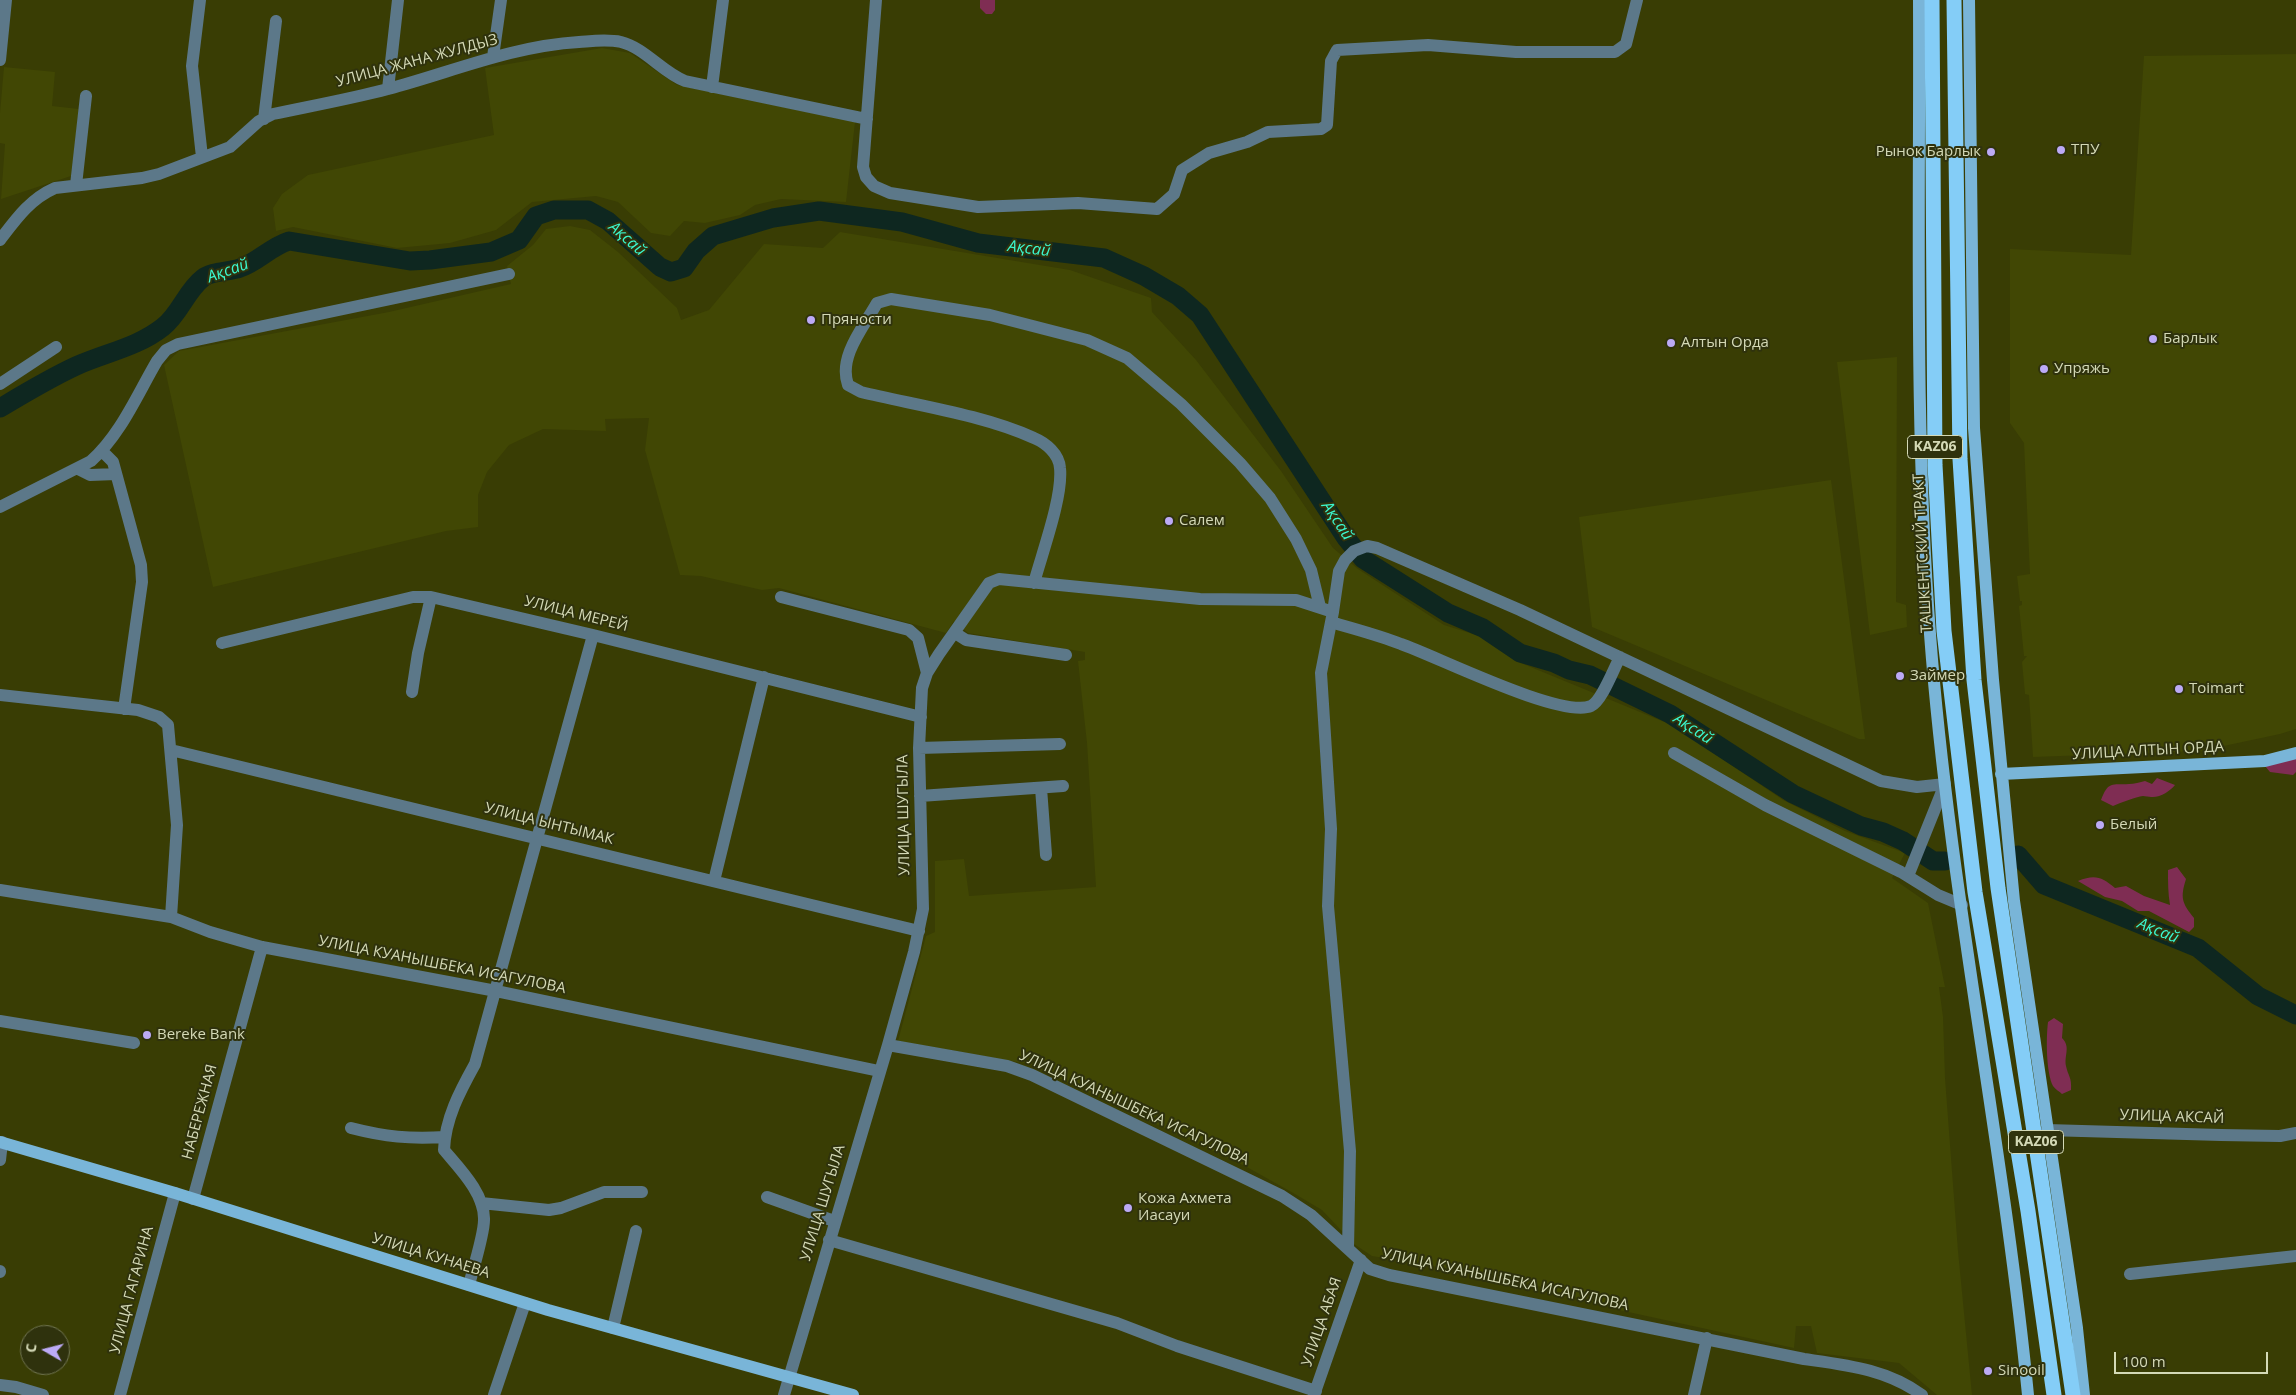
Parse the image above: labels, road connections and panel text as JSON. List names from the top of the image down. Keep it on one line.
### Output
{"streets":{"highway":["KАZ06","ТАШКЕНТСКИЙ ТРАКТ"],"main road":["УЛИЦА АЛТЫН ОРДА","УЛИЦА КУНАЕВА"],"street":["УЛИЦА ЖАНА ЖУЛДЫЗ","УЛИЦА МЕРЕЙ","УЛИЦА ШУГЫЛА","УЛИЦА ЫНТЫМАК","УЛИЦА КУАНЫШБЕКА ИСАГУЛОВА","НАБЕРЕЖНАЯ","УЛИЦА АКСАЙ","УЛИЦА ГАГАРИНА","УЛИЦА АБАЯ"]},"crossings":[["УЛИЦА МЕРЕЙ","УЛИЦА ШУГЫЛА"],["УЛИЦА ШУГЫЛА","УЛИЦА ЫНТЫМАК"],["УЛИЦА ШУГЫЛА","УЛИЦА КУАНЫШБЕКА ИСАГУЛОВА"],["УЛИЦА ШУГЫЛА","УЛИЦА КУНАЕВА"],["УЛИЦА КУАНЫШБЕКА ИСАГУЛОВА","НАБЕРЕЖНАЯ"],["УЛИЦА КУАНЫШБЕКА ИСАГУЛОВА","УЛИЦА АБАЯ"],["НАБЕРЕЖНАЯ","УЛИЦА КУНАЕВА"],["УЛИЦА КУНАЕВА","УЛИЦА ГАГАРИНА"]],"water":["Ақсай"],"places":["ТПУ","Рынок Барлык","Пряности","Барлык","Алтын Орда","Упряжь","Салем","Займер","Toimart","Белый","Bereke Bank","Кожа Ахмета Иасауи","Sinooil"],"scale_bar":"100 m","north":"left"}
